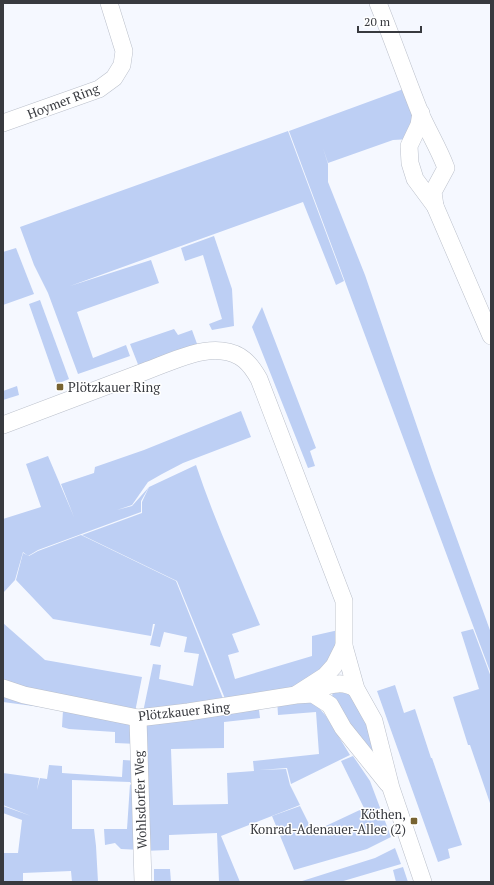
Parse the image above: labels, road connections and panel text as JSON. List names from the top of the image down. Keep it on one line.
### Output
{"streets":{"street":["Hoymer Ring","Plötzkauer Ring","Wohlsdorfer Weg"]},"crossings":[["Plötzkauer Ring","Wohlsdorfer Weg"]],"places":{"transit":["Plötzkauer Ring","Köthen, Konrad-Adenauer-Allee (2)"]},"scale_bar":"20 m"}
